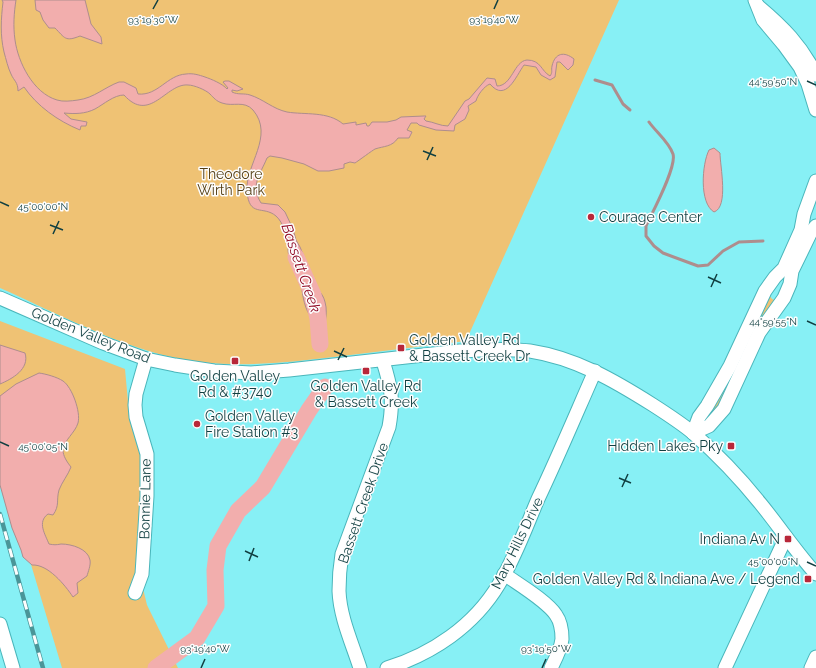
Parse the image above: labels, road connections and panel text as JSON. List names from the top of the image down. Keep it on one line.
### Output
{"streets":{"street":["Golden Valley Road","Bonnie Lane","Bassett Creek Drive","Mary Hills Drive"]},"crossings":[["Golden Valley Road","Bonnie Lane"],["Golden Valley Road","Bassett Creek Drive"],["Golden Valley Road","Mary Hills Drive"]],"water":["Bassett Creek"],"parks":["Theodore Wirth Park"],"places":{"other":["Courage Center","Golden Valley Fire Station #3"],"transit":["Golden Valley Rd & Bassett Creek Dr","Golden Valley Rd & #3740","Golden Valley Rd & Bassett Creek","Hidden Lakes Pky","Indiana Av N","Golden Valley Rd & Indiana Ave / Legend"]},"coordinates":["93°19'30\"W","93°19'40\"W","44°59'50\"N","45°00'00\"N","44°59'55\"N","45°00'05\"N","93°19'50\"W"]}
